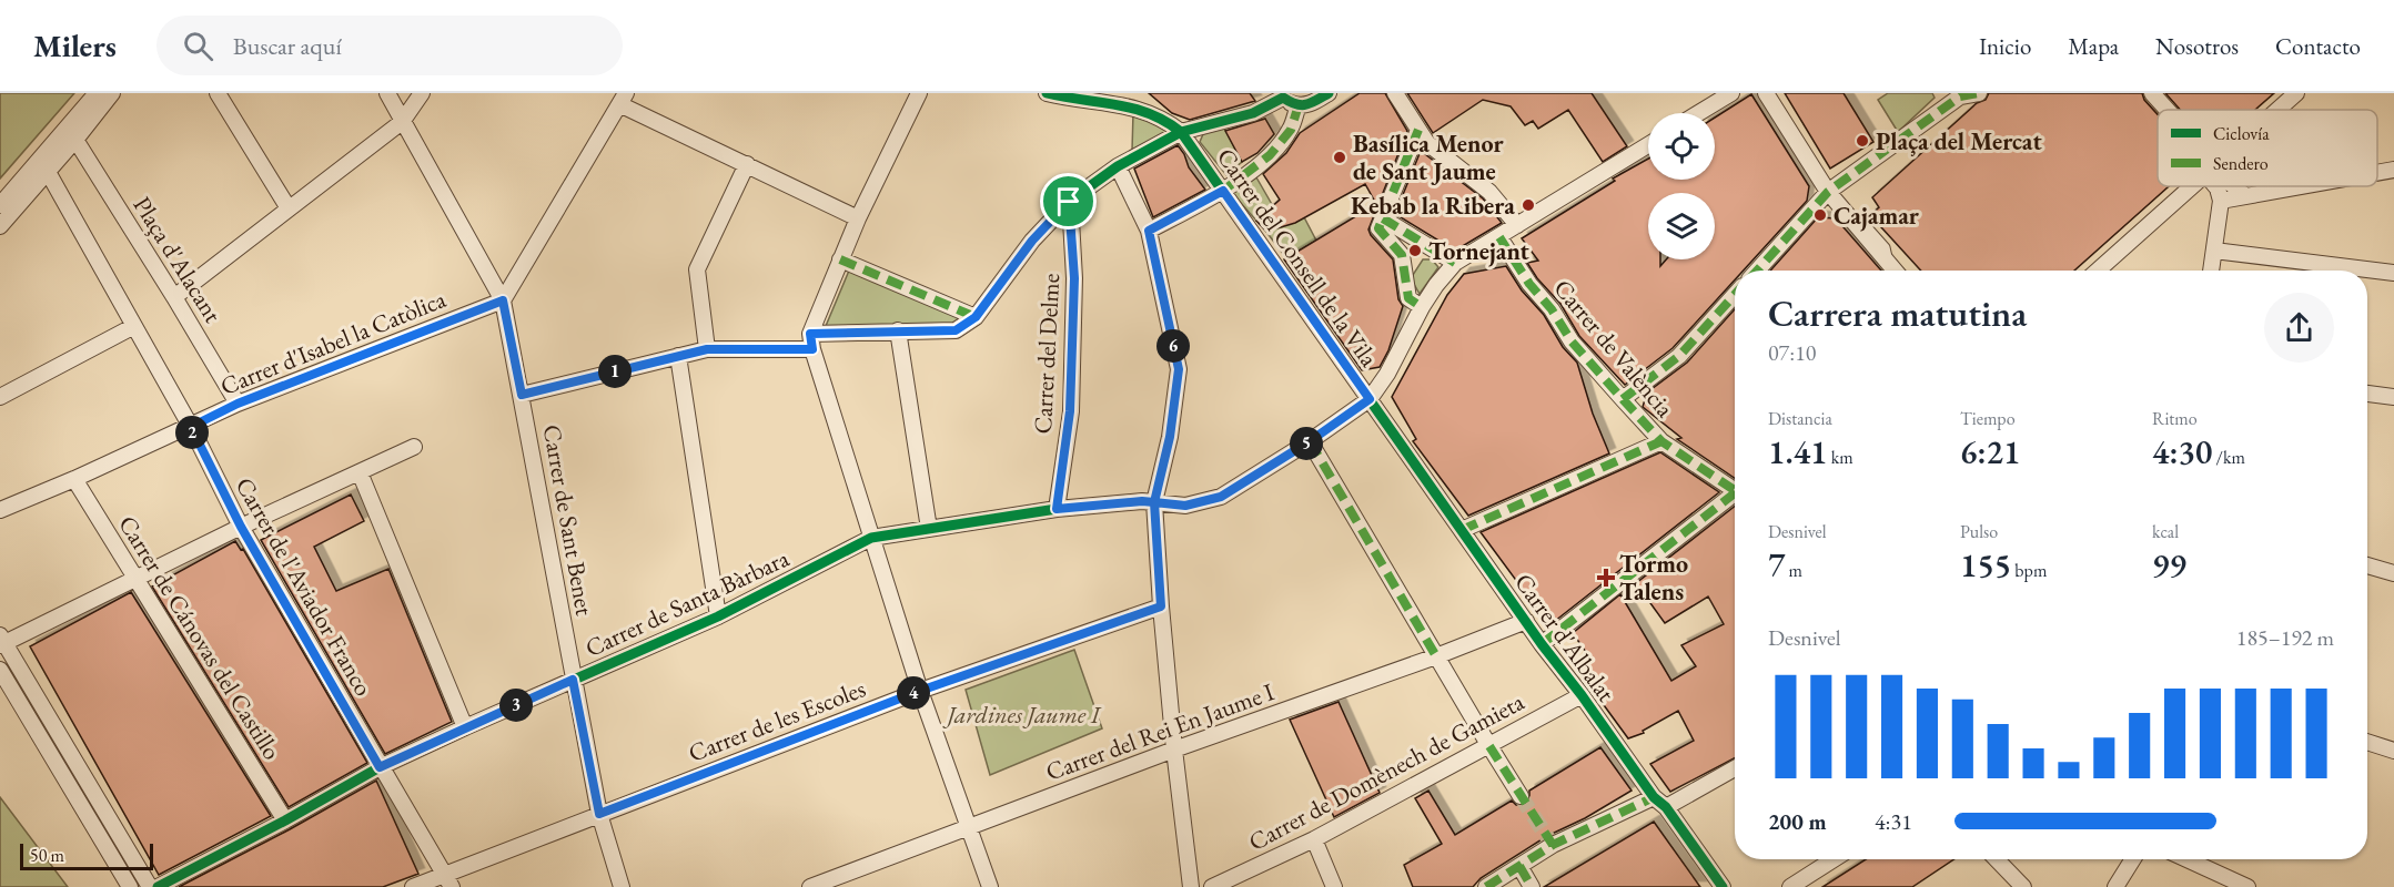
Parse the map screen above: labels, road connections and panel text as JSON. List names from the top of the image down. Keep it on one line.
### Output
{"streets":{"street":["Carrer del Consell de la Vila","Plaça d'Alacant","Carrer d'Isabel la Catòlica","Carrer de València","Carrer del Delme","Carrer de Sant Benet","Carrer de l'Aviador Franco","Carrer de Santa Bàrbara","Carrer de Cánovas del Castillo","Carrer d'Albalat","Carrer de les Escoles","Carrer del Rei En Jaume I","Carrer de Domènech de Gamieta"]},"crossings":[["Carrer del Consell de la Vila","Carrer de Santa Bàrbara"],["Carrer del Consell de la Vila","Carrer d'Albalat"],["Plaça d'Alacant","Carrer d'Isabel la Catòlica"],["Carrer d'Isabel la Catòlica","Carrer de Sant Benet"],["Carrer d'Isabel la Catòlica","Carrer de l'Aviador Franco"],["Carrer d'Isabel la Catòlica","Carrer de Cánovas del Castillo"],["Carrer del Delme","Carrer de Santa Bàrbara"],["Carrer de Sant Benet","Carrer de Santa Bàrbara"],["Carrer de Sant Benet","Carrer de les Escoles"],["Carrer de l'Aviador Franco","Carrer de Santa Bàrbara"],["Carrer de l'Aviador Franco","Carrer de les Escoles"],["Carrer de Santa Bàrbara","Carrer de Cánovas del Castillo"],["Carrer de Santa Bàrbara","Carrer d'Albalat"],["Carrer d'Albalat","Carrer del Rei En Jaume I"],["Carrer d'Albalat","Carrer de Domènech de Gamieta"]],"parks":["Jardines Jaume I"],"places":{"other":["Plaça del Mercat","Basílica Menor de Sant Jaume","Kebab la Ribera","Cajamar","Tornejant"],"health":["Tormo Talens"]},"legend":["Ciclovía","Sendero"],"scale_bar":"50 m","page":{"header":"Milers","search":"Buscar aquí","nav":["Inicio","Mapa","Nosotros","Contacto"],"heading":["Carrera matutina","07:10"],"pins":["6","1","2","5","4","3"],"stats":[["Distancia","1.41 km"],["Tiempo","6:21"],["Ritmo","4:30 /km"],["Desnivel","7 m"],["Pulso","155 bpm"],["kcal","99"]],"chart":["Desnivel","185–192 m"],"list":[{"name":"200 m","note":"4:31"}],"scale":"50 m"}}
